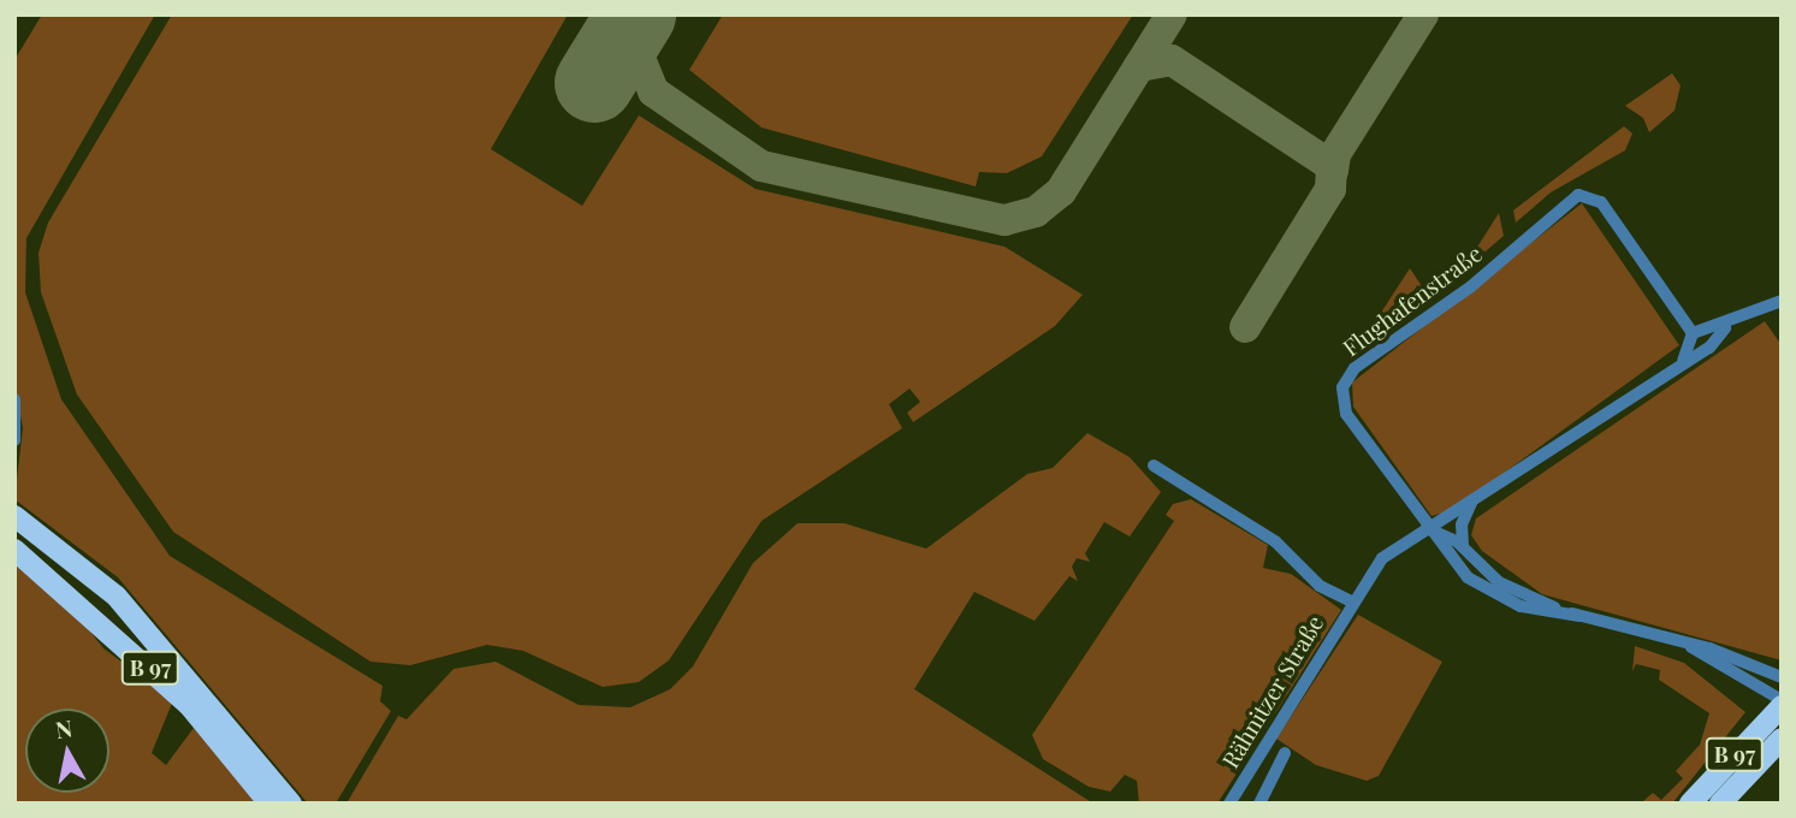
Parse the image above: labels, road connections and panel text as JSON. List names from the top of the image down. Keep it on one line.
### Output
{"streets":{"main road":["B 97"],"street":["Flughafenstraße","Rähnitzer Straße"]},"crossings":[["Flughafenstraße","Rähnitzer Straße"]],"north":"top"}
